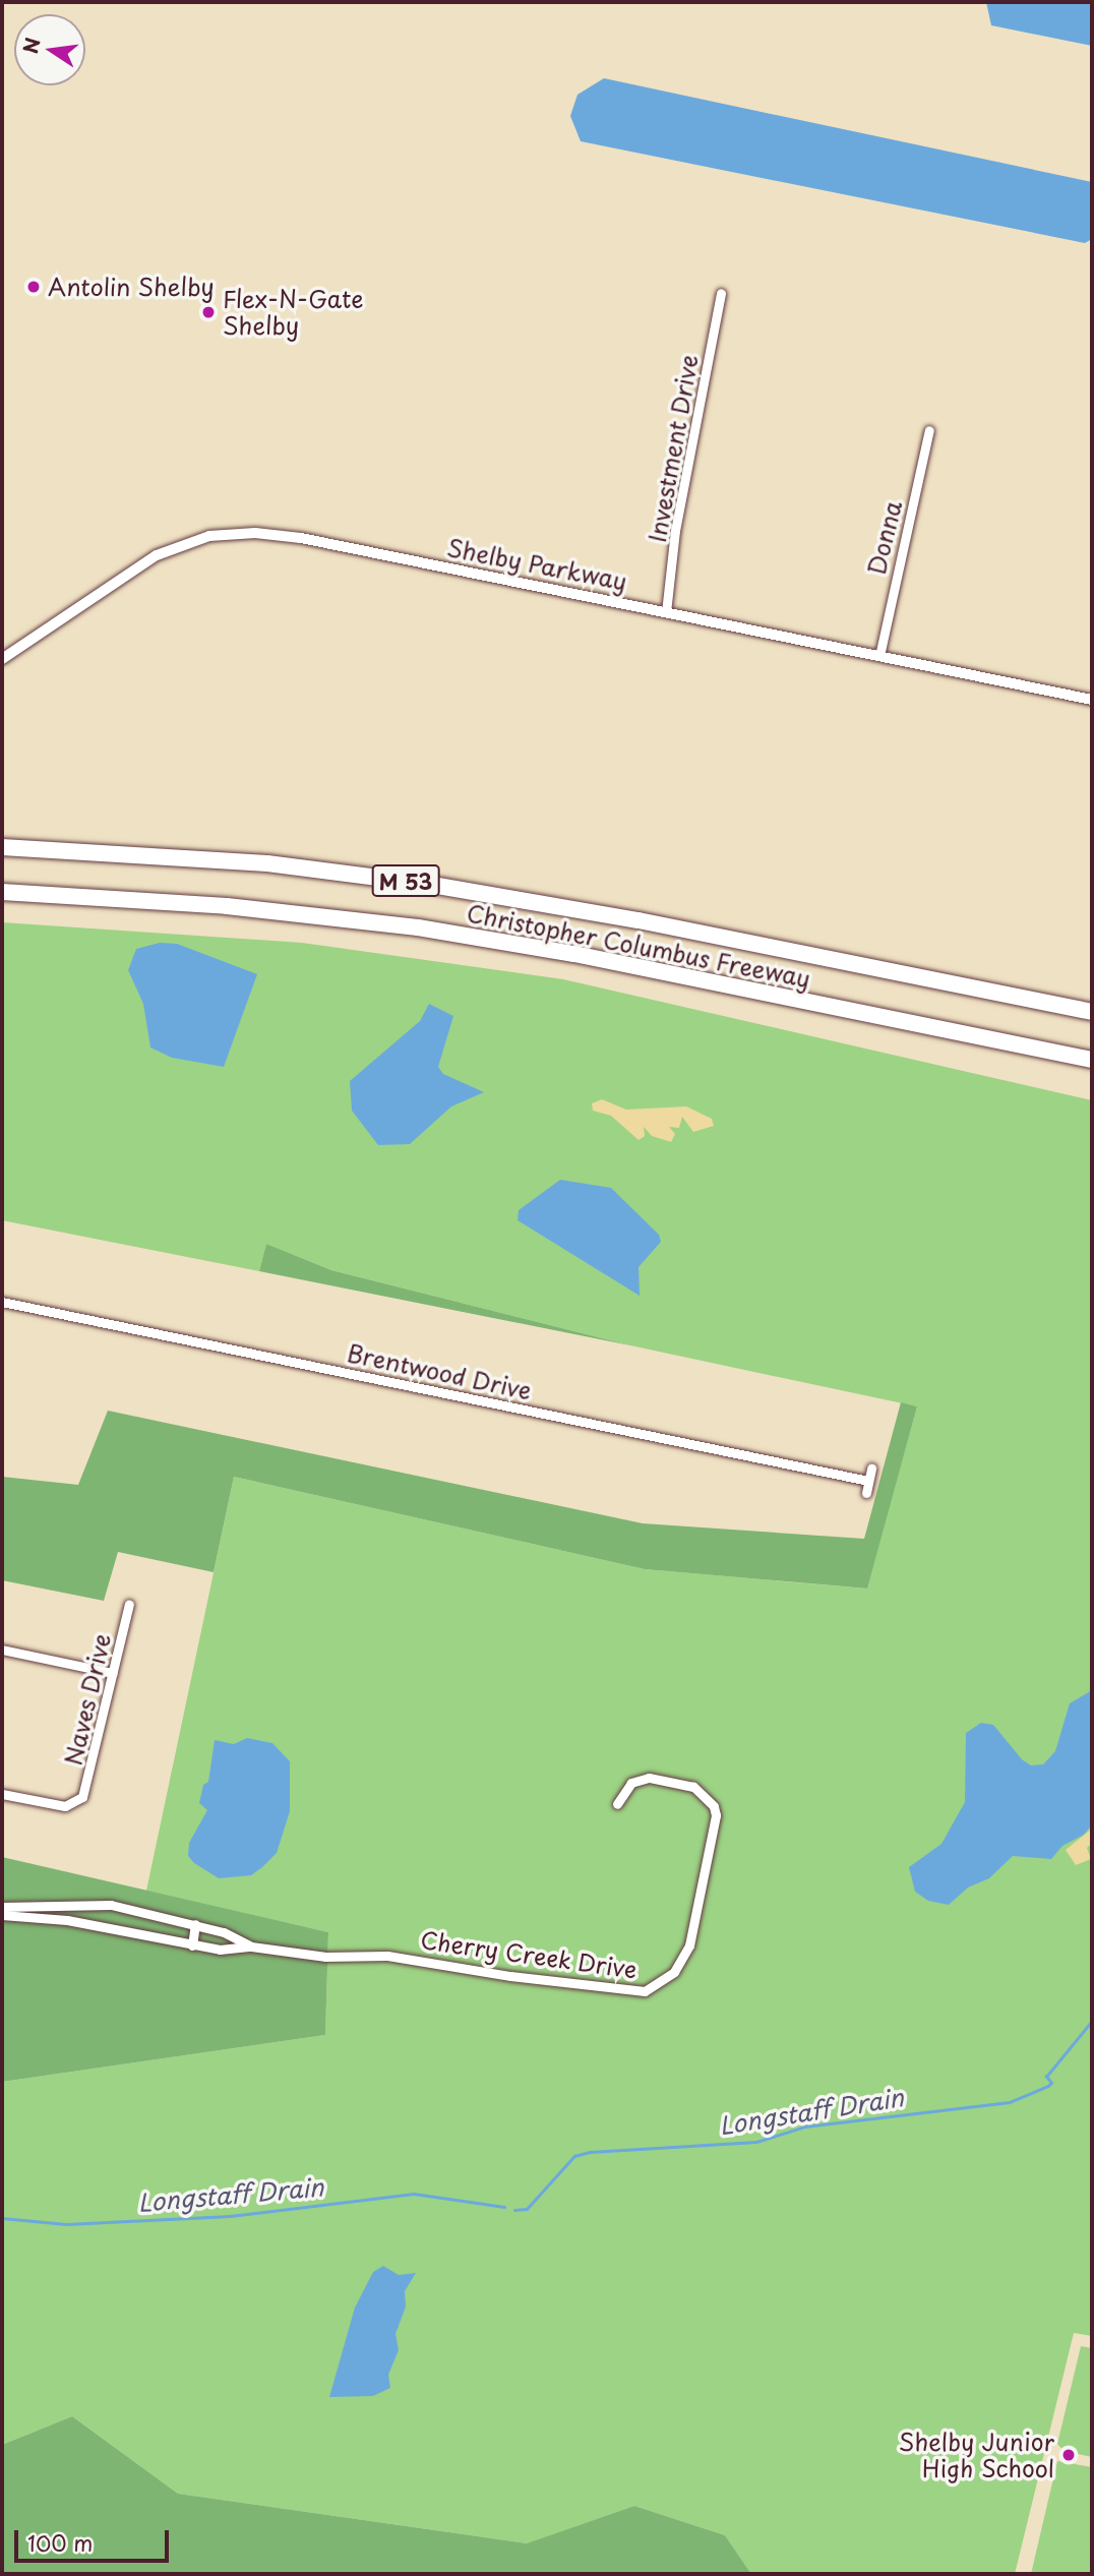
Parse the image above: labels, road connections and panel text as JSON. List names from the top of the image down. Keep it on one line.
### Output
{"streets":{"highway":["M 53","Christopher Columbus Freeway"],"street":["Investment Drive","Donna","Shelby Parkway","Brentwood Drive","Naves Drive","Cherry Creek Drive"]},"crossings":[["Investment Drive","Shelby Parkway"],["Donna","Shelby Parkway"]],"water":["Longstaff Drain"],"places":["Antolin Shelby","Flex-N-Gate Shelby","Shelby Junior High School"],"scale_bar":"100 m","north":"left"}
